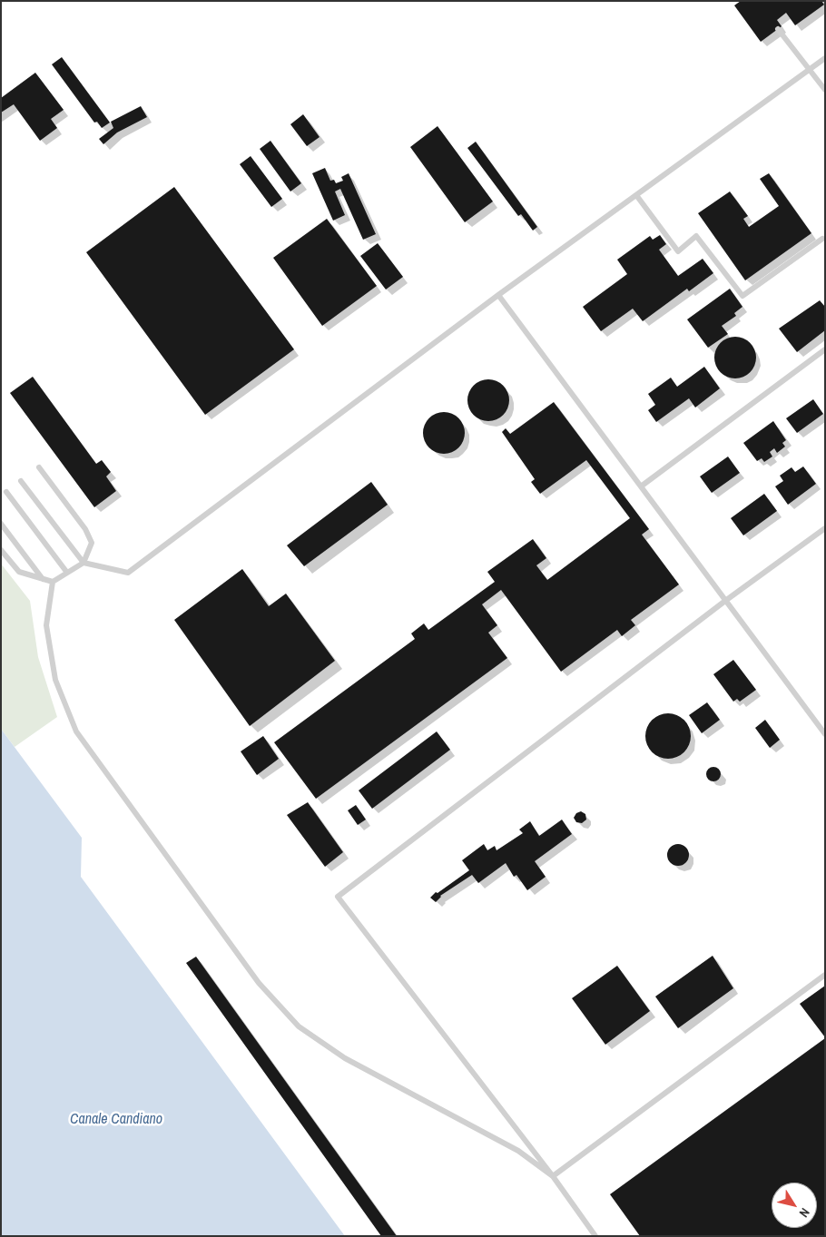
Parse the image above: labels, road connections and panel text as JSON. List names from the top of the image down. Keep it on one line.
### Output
{"water":["Canale Candiano"],"north":"bottom right"}
